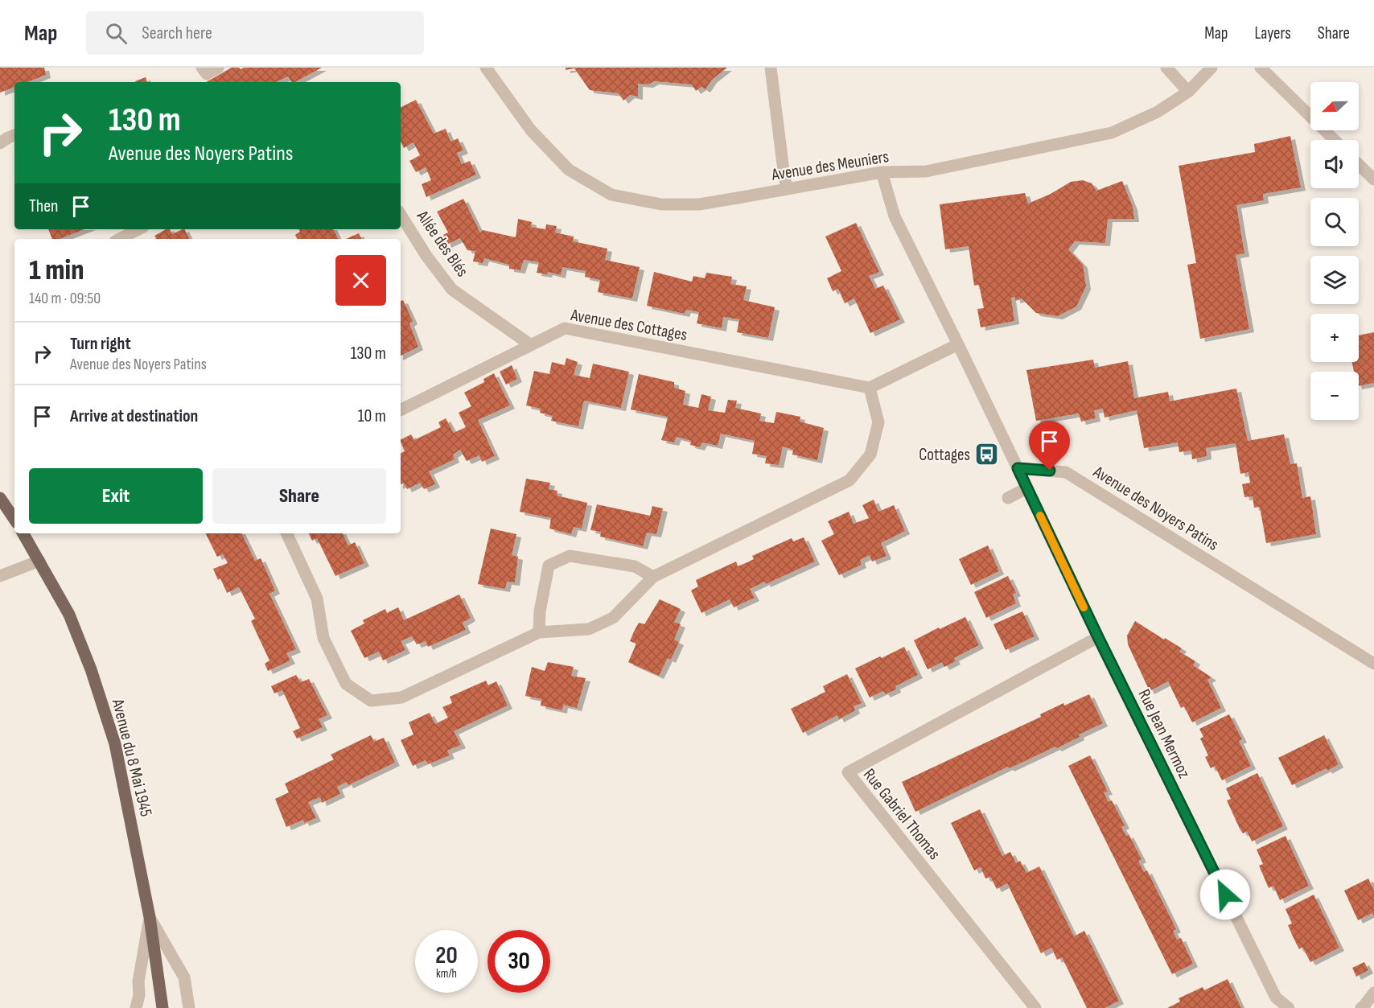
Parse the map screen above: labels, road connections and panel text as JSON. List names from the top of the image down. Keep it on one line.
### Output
{"streets":{"main road":["Avenue du 8 Mai 1945"],"street":["Avenue des Meuniers","Allée des Blés","Avenue des Cottages","Avenue des Noyers Patins","Rue Jean Mermoz","Rue Gabriel Thomas"]},"crossings":[["Allée des Blés","Avenue des Cottages"],["Avenue des Noyers Patins","Rue Jean Mermoz"],["Rue Jean Mermoz","Rue Gabriel Thomas"]],"places":{"bus stop":["Cottages"]},"north":"left","page":{"header":"Map","search":"Search here","nav":["Map","Layers","Share"],"map_buttons":["+","−"],"turn":["130 m","Avenue des Noyers Patins"],"then":"Then","heading":["1 min","140 m · 09:50"],"list":[{"name":"Turn right","note":"Avenue des Noyers Patins","value":"130 m"},{"name":"Arrive at destination","value":"10 m"}],"buttons":["Exit","Share"],"speed":"20 km/h","limit":"30"}}
